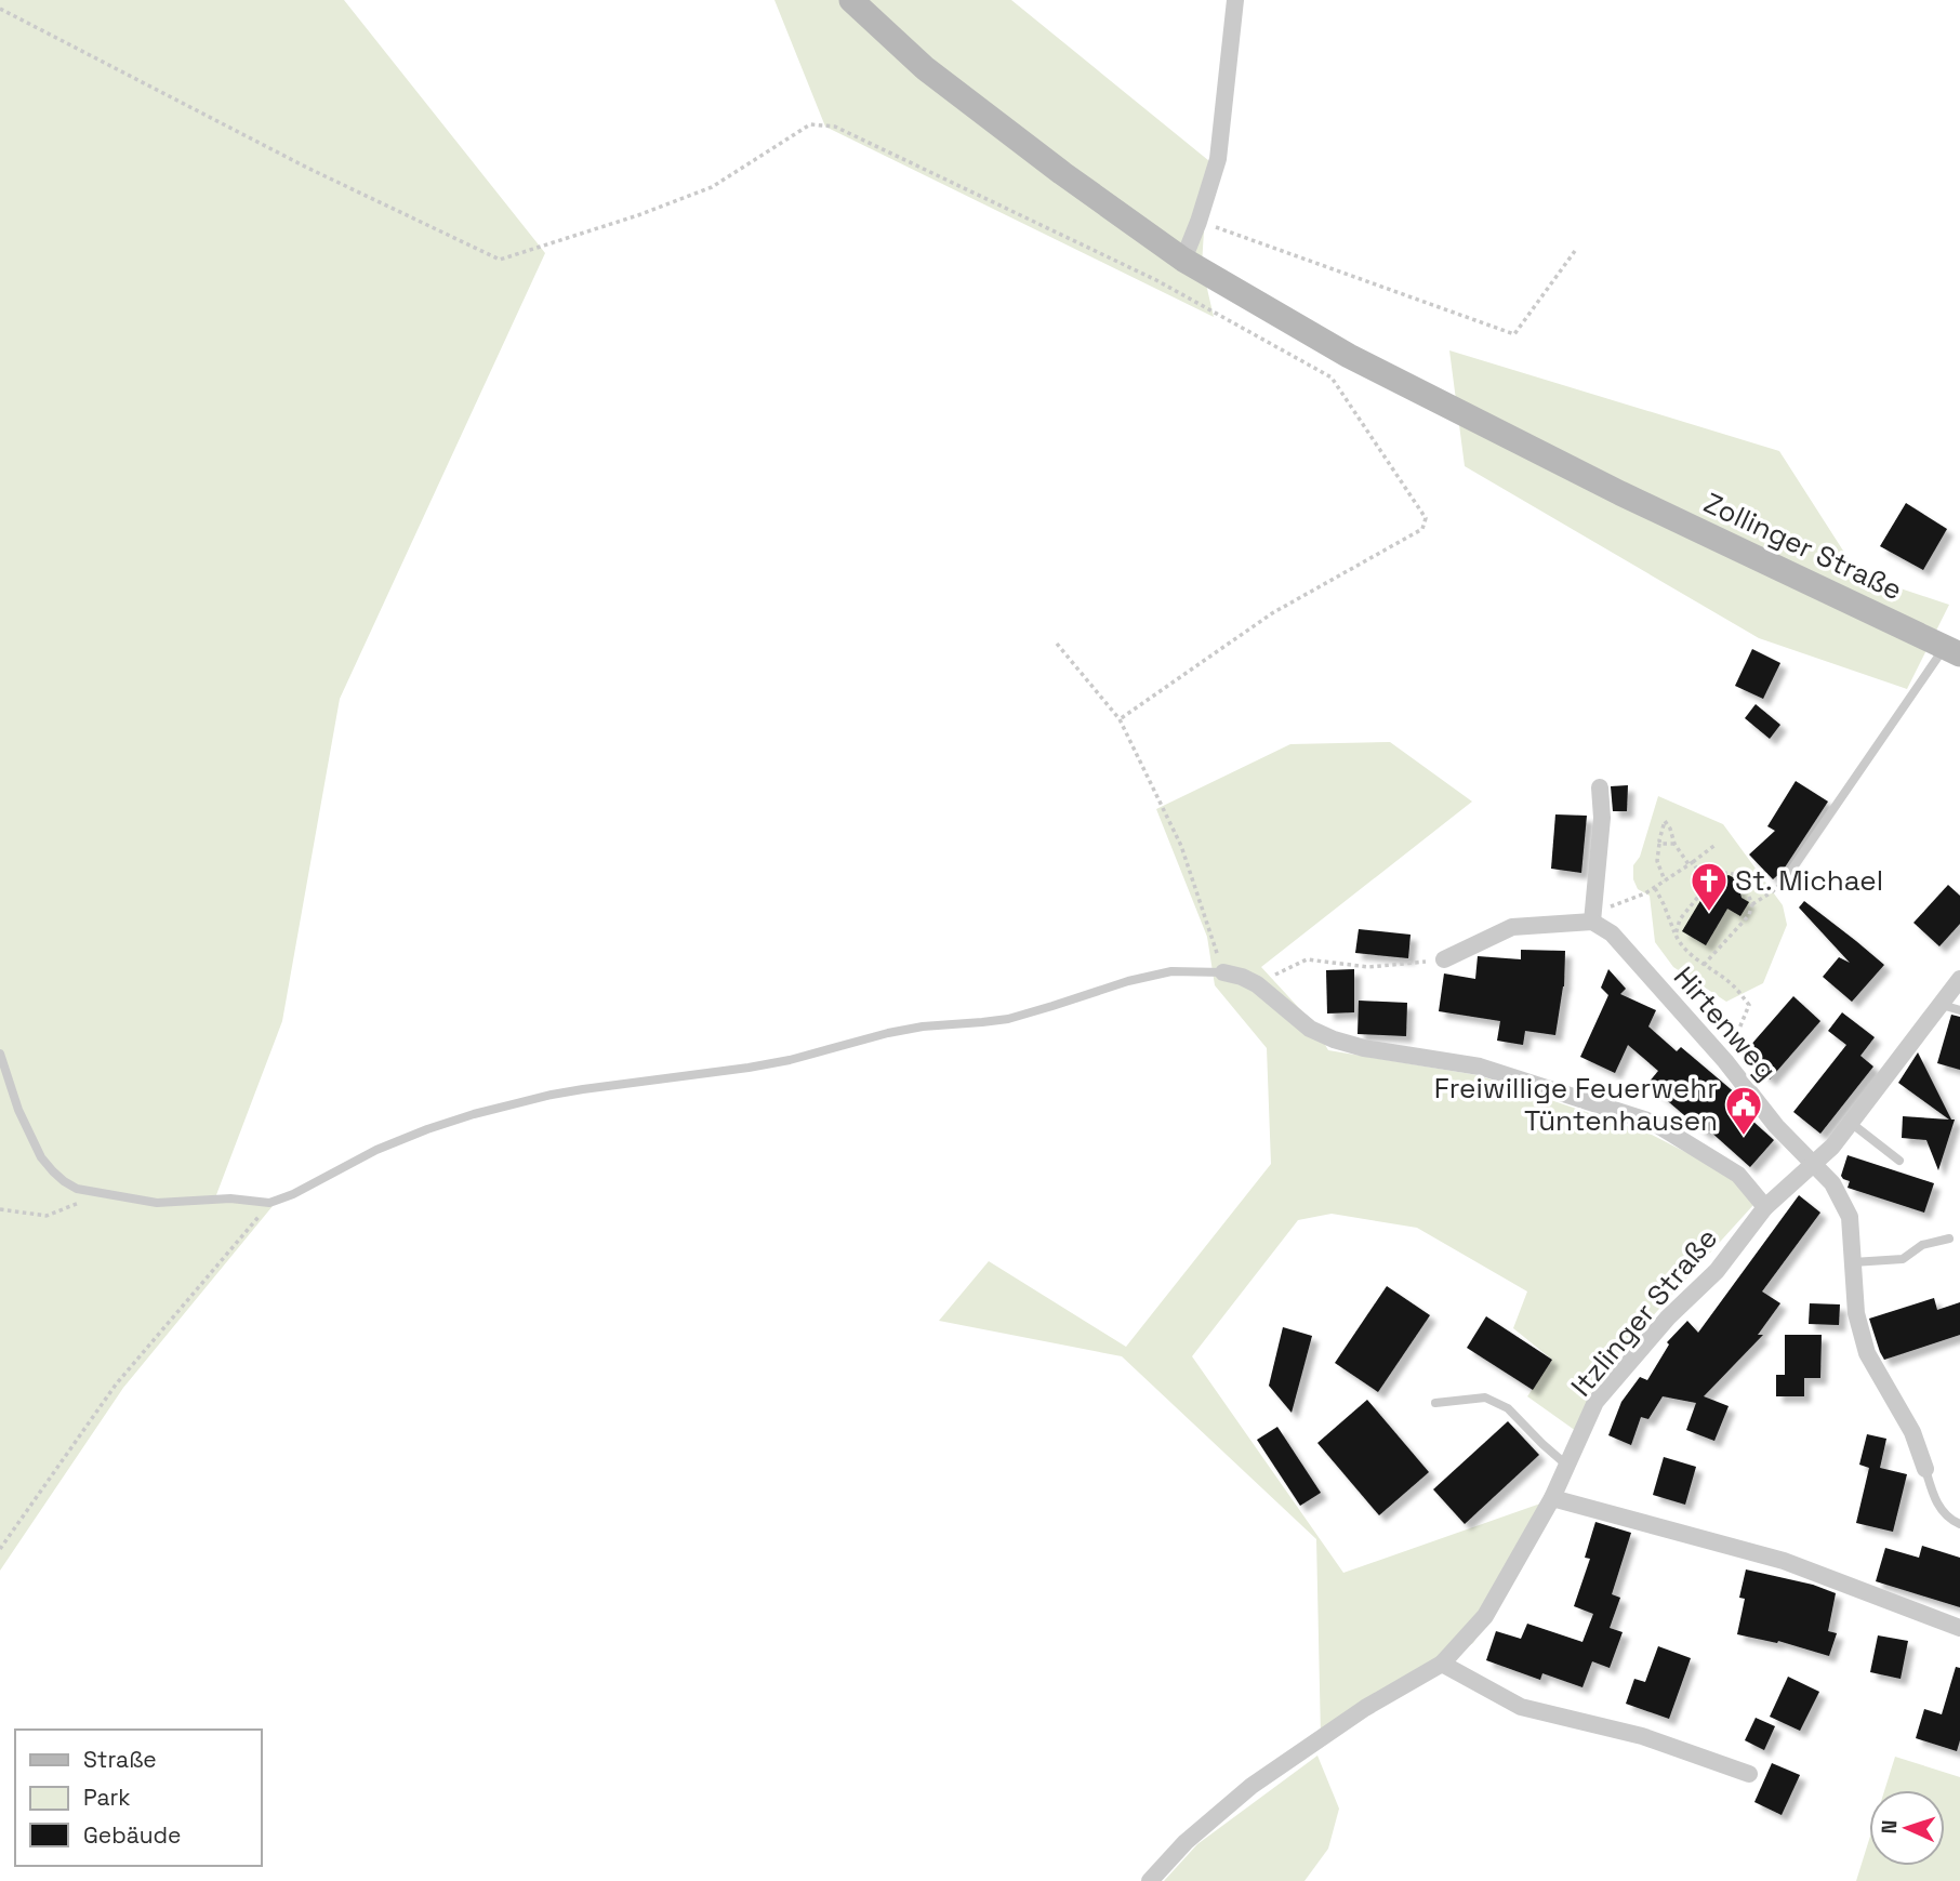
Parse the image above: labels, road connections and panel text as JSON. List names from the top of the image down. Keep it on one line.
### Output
{"streets":{"main road":["Zollinger Straße"],"street":["Hirtenweg","Itzlinger Straße"]},"crossings":[["Hirtenweg","Itzlinger Straße"]],"places":{"church":["St. Michael"],"public building":["Freiwillige Feuerwehr Tüntenhausen"]},"legend":["Straße","Park","Gebäude"],"north":"left"}
